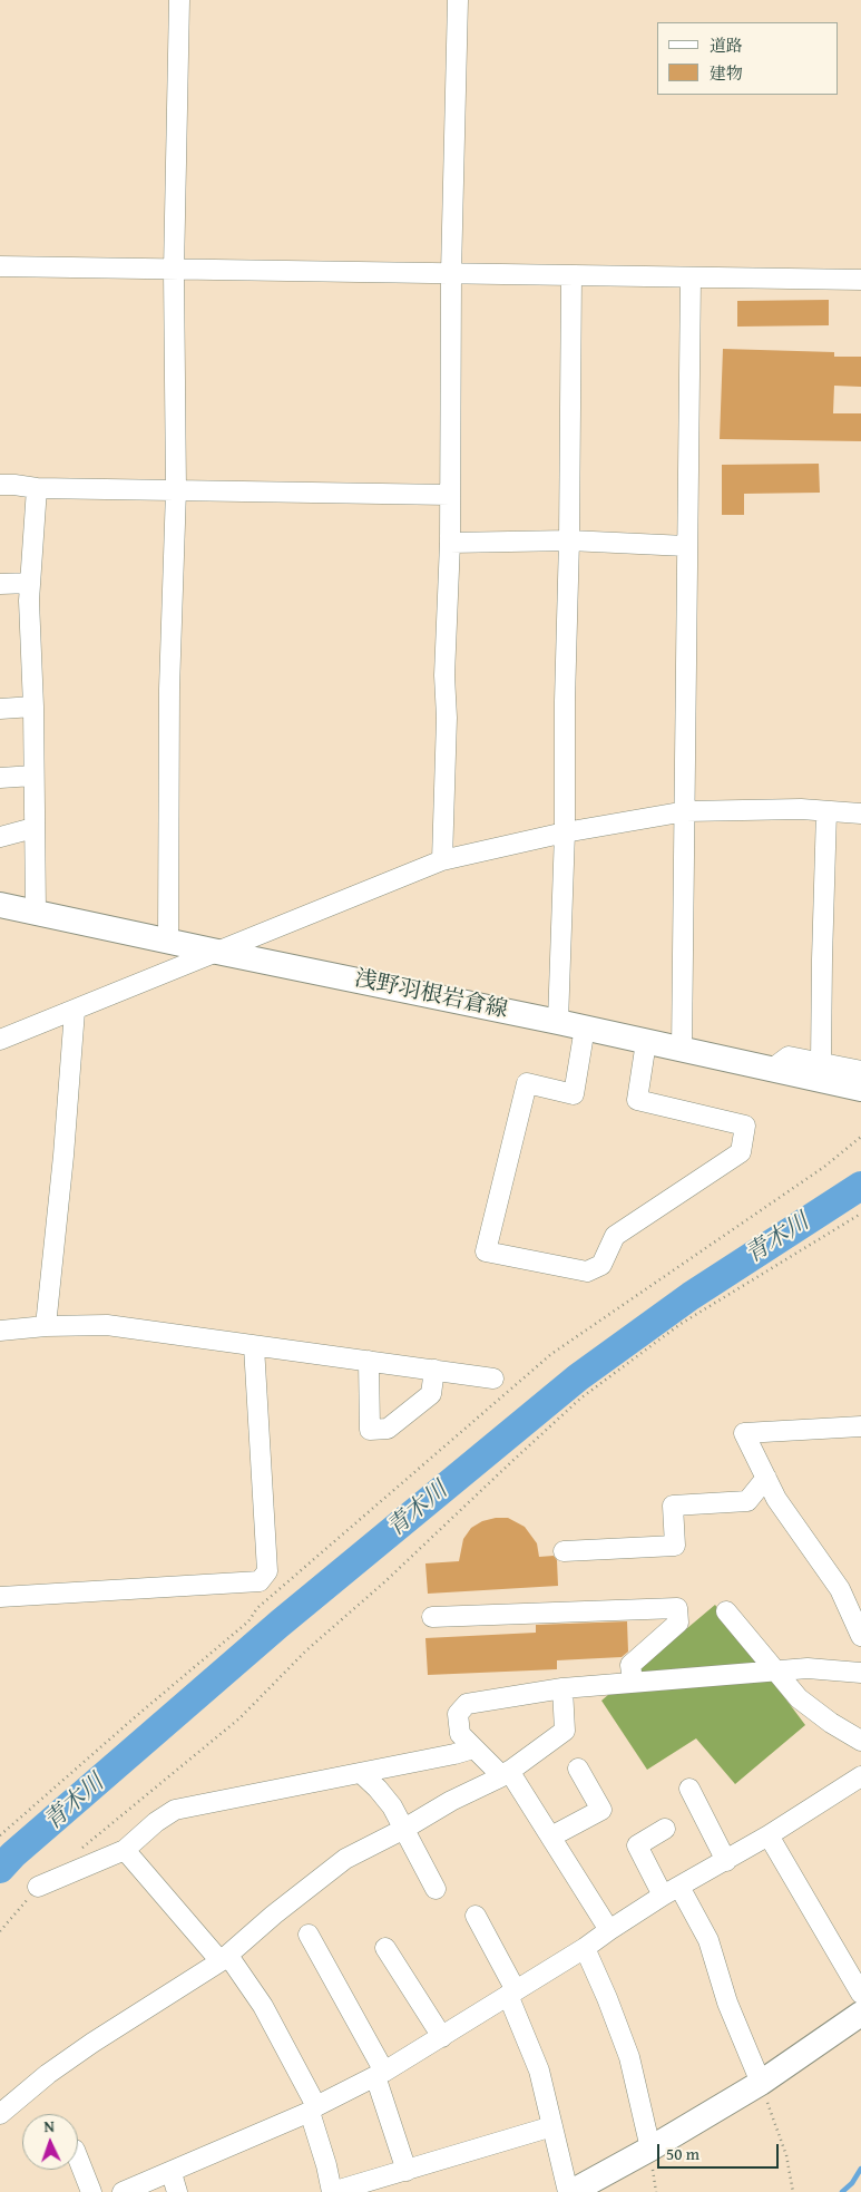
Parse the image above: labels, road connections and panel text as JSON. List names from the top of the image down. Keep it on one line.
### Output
{"streets":{"main road":["浅野羽根岩倉線"]},"water":["青木川"],"legend":["道路","建物"],"scale_bar":"50 m","north":"top"}
